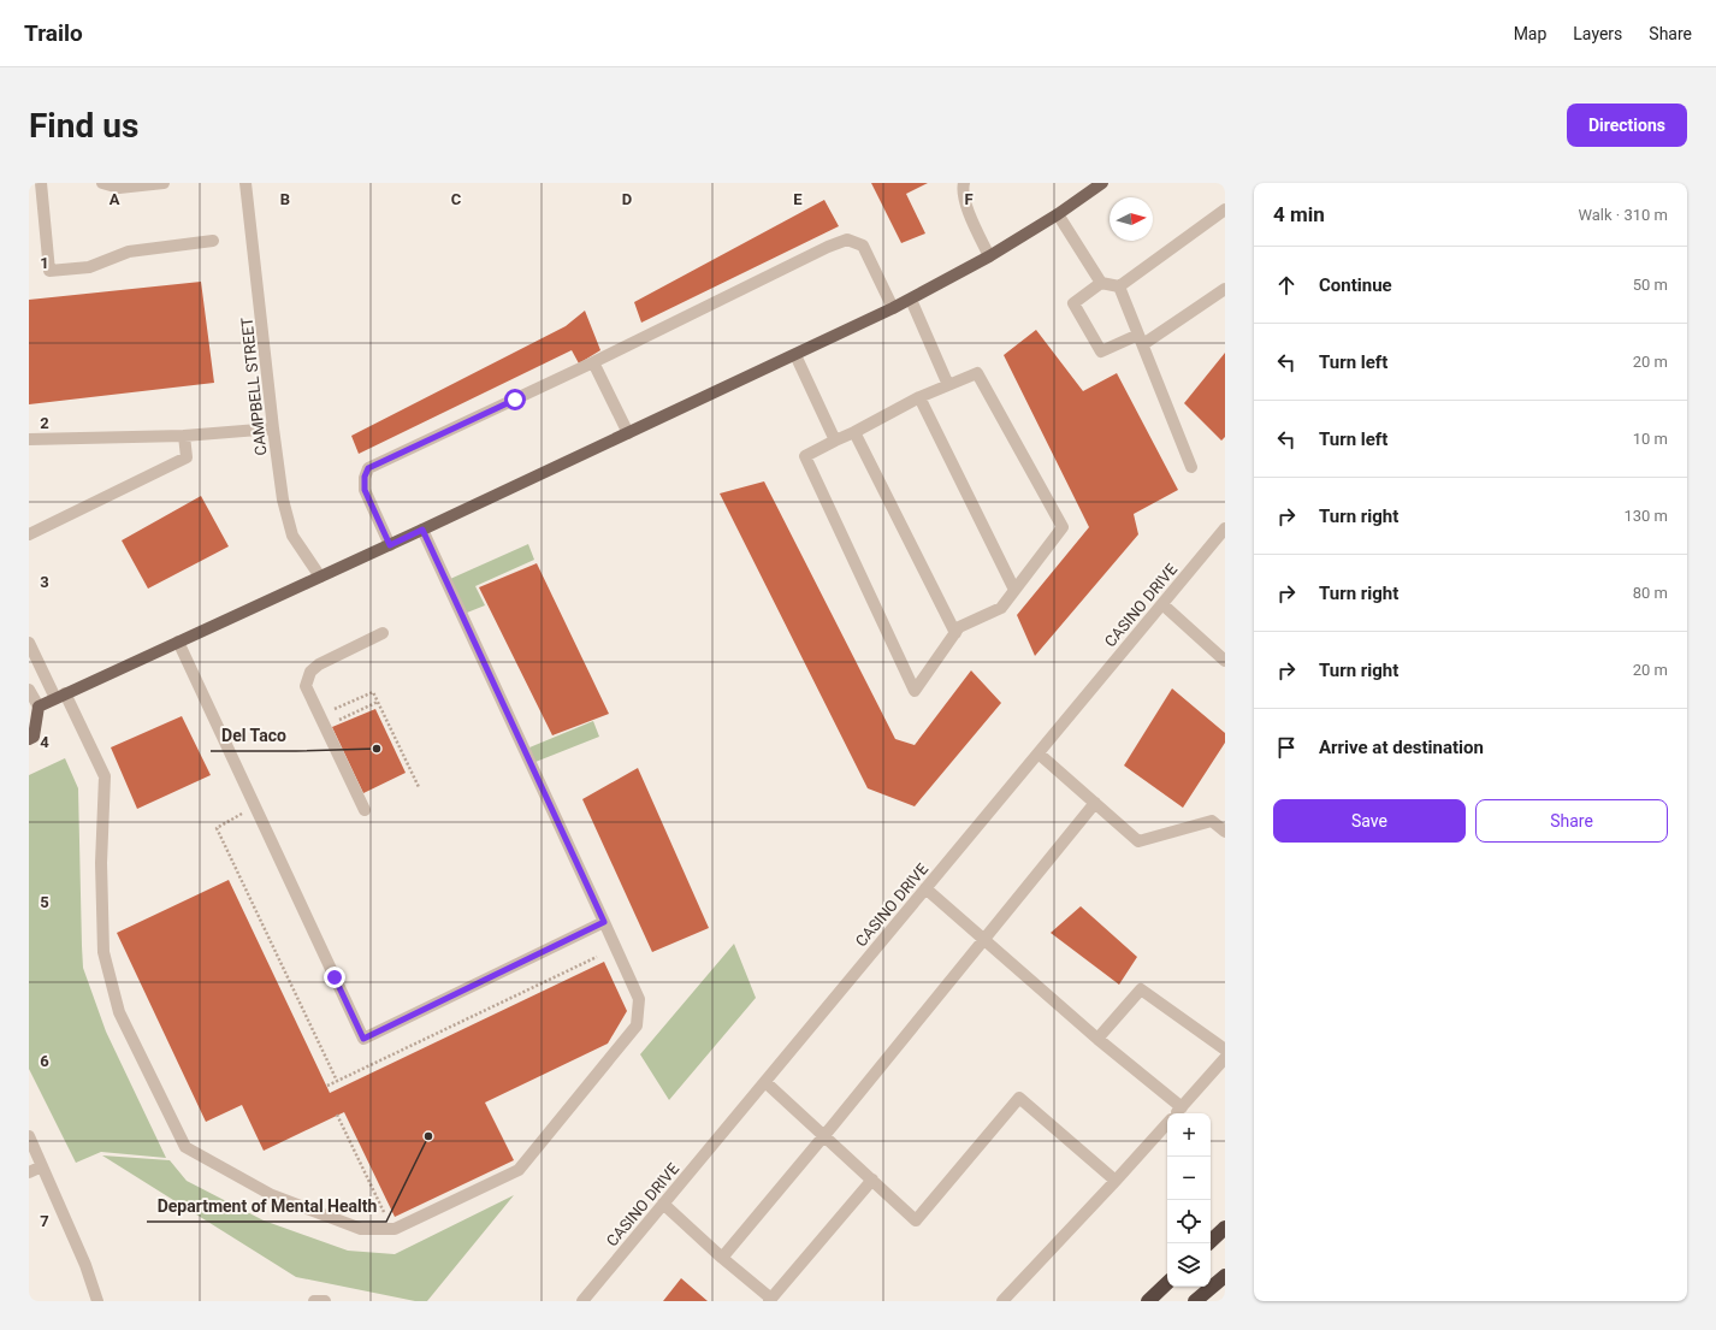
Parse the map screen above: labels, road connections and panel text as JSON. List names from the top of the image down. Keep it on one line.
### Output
{"streets":{"street":["CAMPBELL STREET","CASINO DRIVE"]},"places":["Del Taco","Department of Mental Health"],"north":"right","page":{"header":"Trailo","nav":["Map","Layers","Share"],"buttons":["Directions",["Save","Share"]],"title":"Find us","heading":["4 min","Walk · 310 m"],"list":[["Continue","50 m"],["Turn left","20 m"],["Turn left","10 m"],["Turn right","130 m"],["Turn right","80 m"],["Turn right","20 m"],"Arrive at destination"],"map_buttons":["+","−"]},"grid":{"columns":["A","B","C","D","E","F"],"rows":["1","2","3","4","5","6","7"]}}
